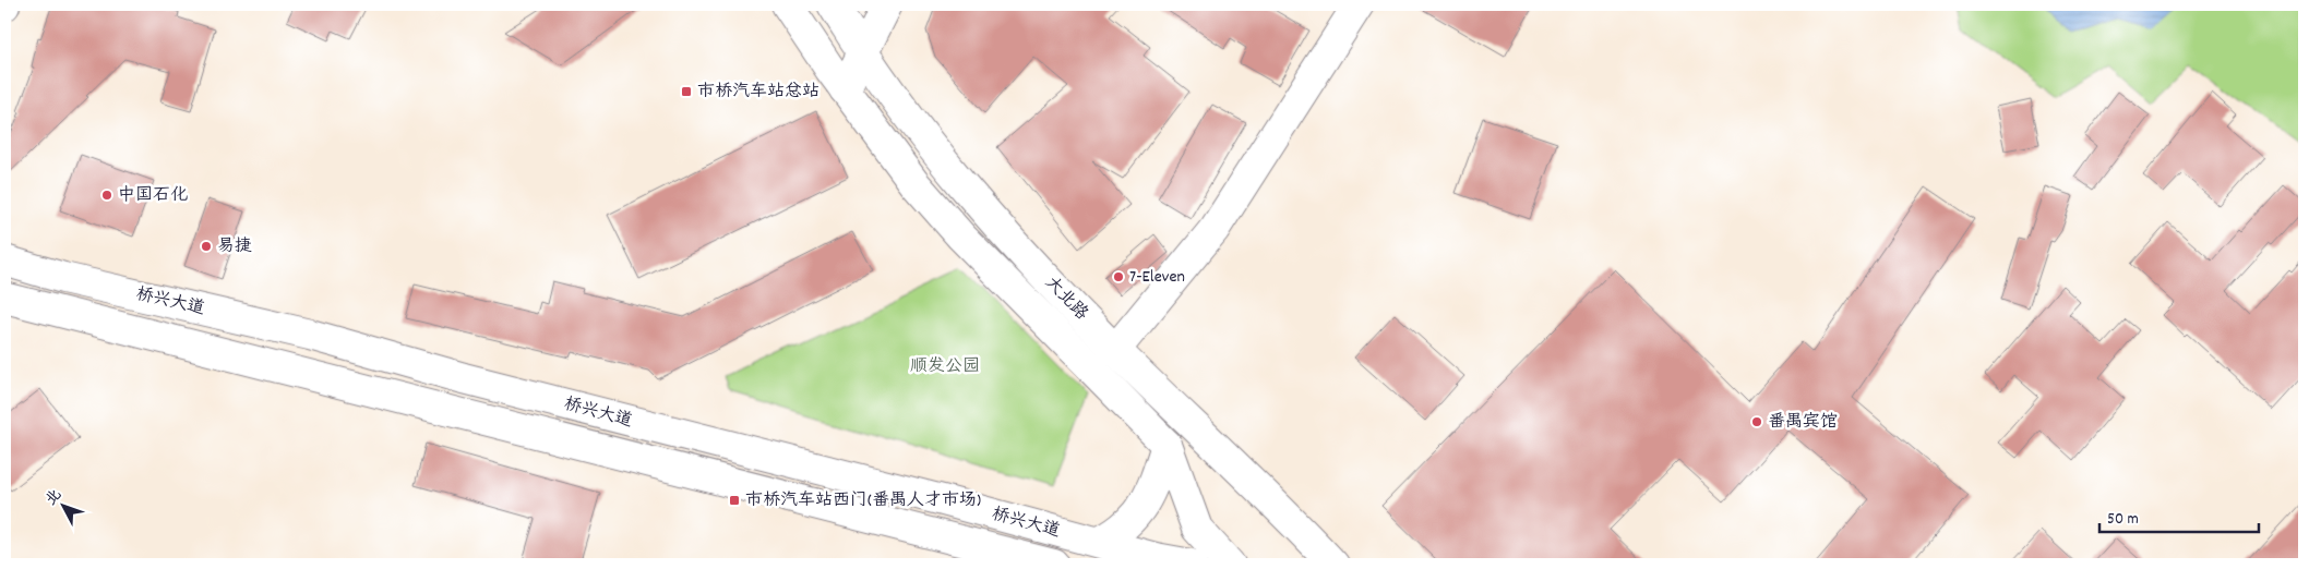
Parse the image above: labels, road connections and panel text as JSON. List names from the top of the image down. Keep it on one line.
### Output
{"streets":{"main road":["大北路","桥兴大道"]},"parks":["顺发公园"],"places":{"transit":["市桥汽车站总站","市桥汽车站西门(番禺人才市场)"],"other":["中国石化","易捷","7-Eleven","番禺宾馆"]},"scale_bar":"50 m","north":"top left"}
